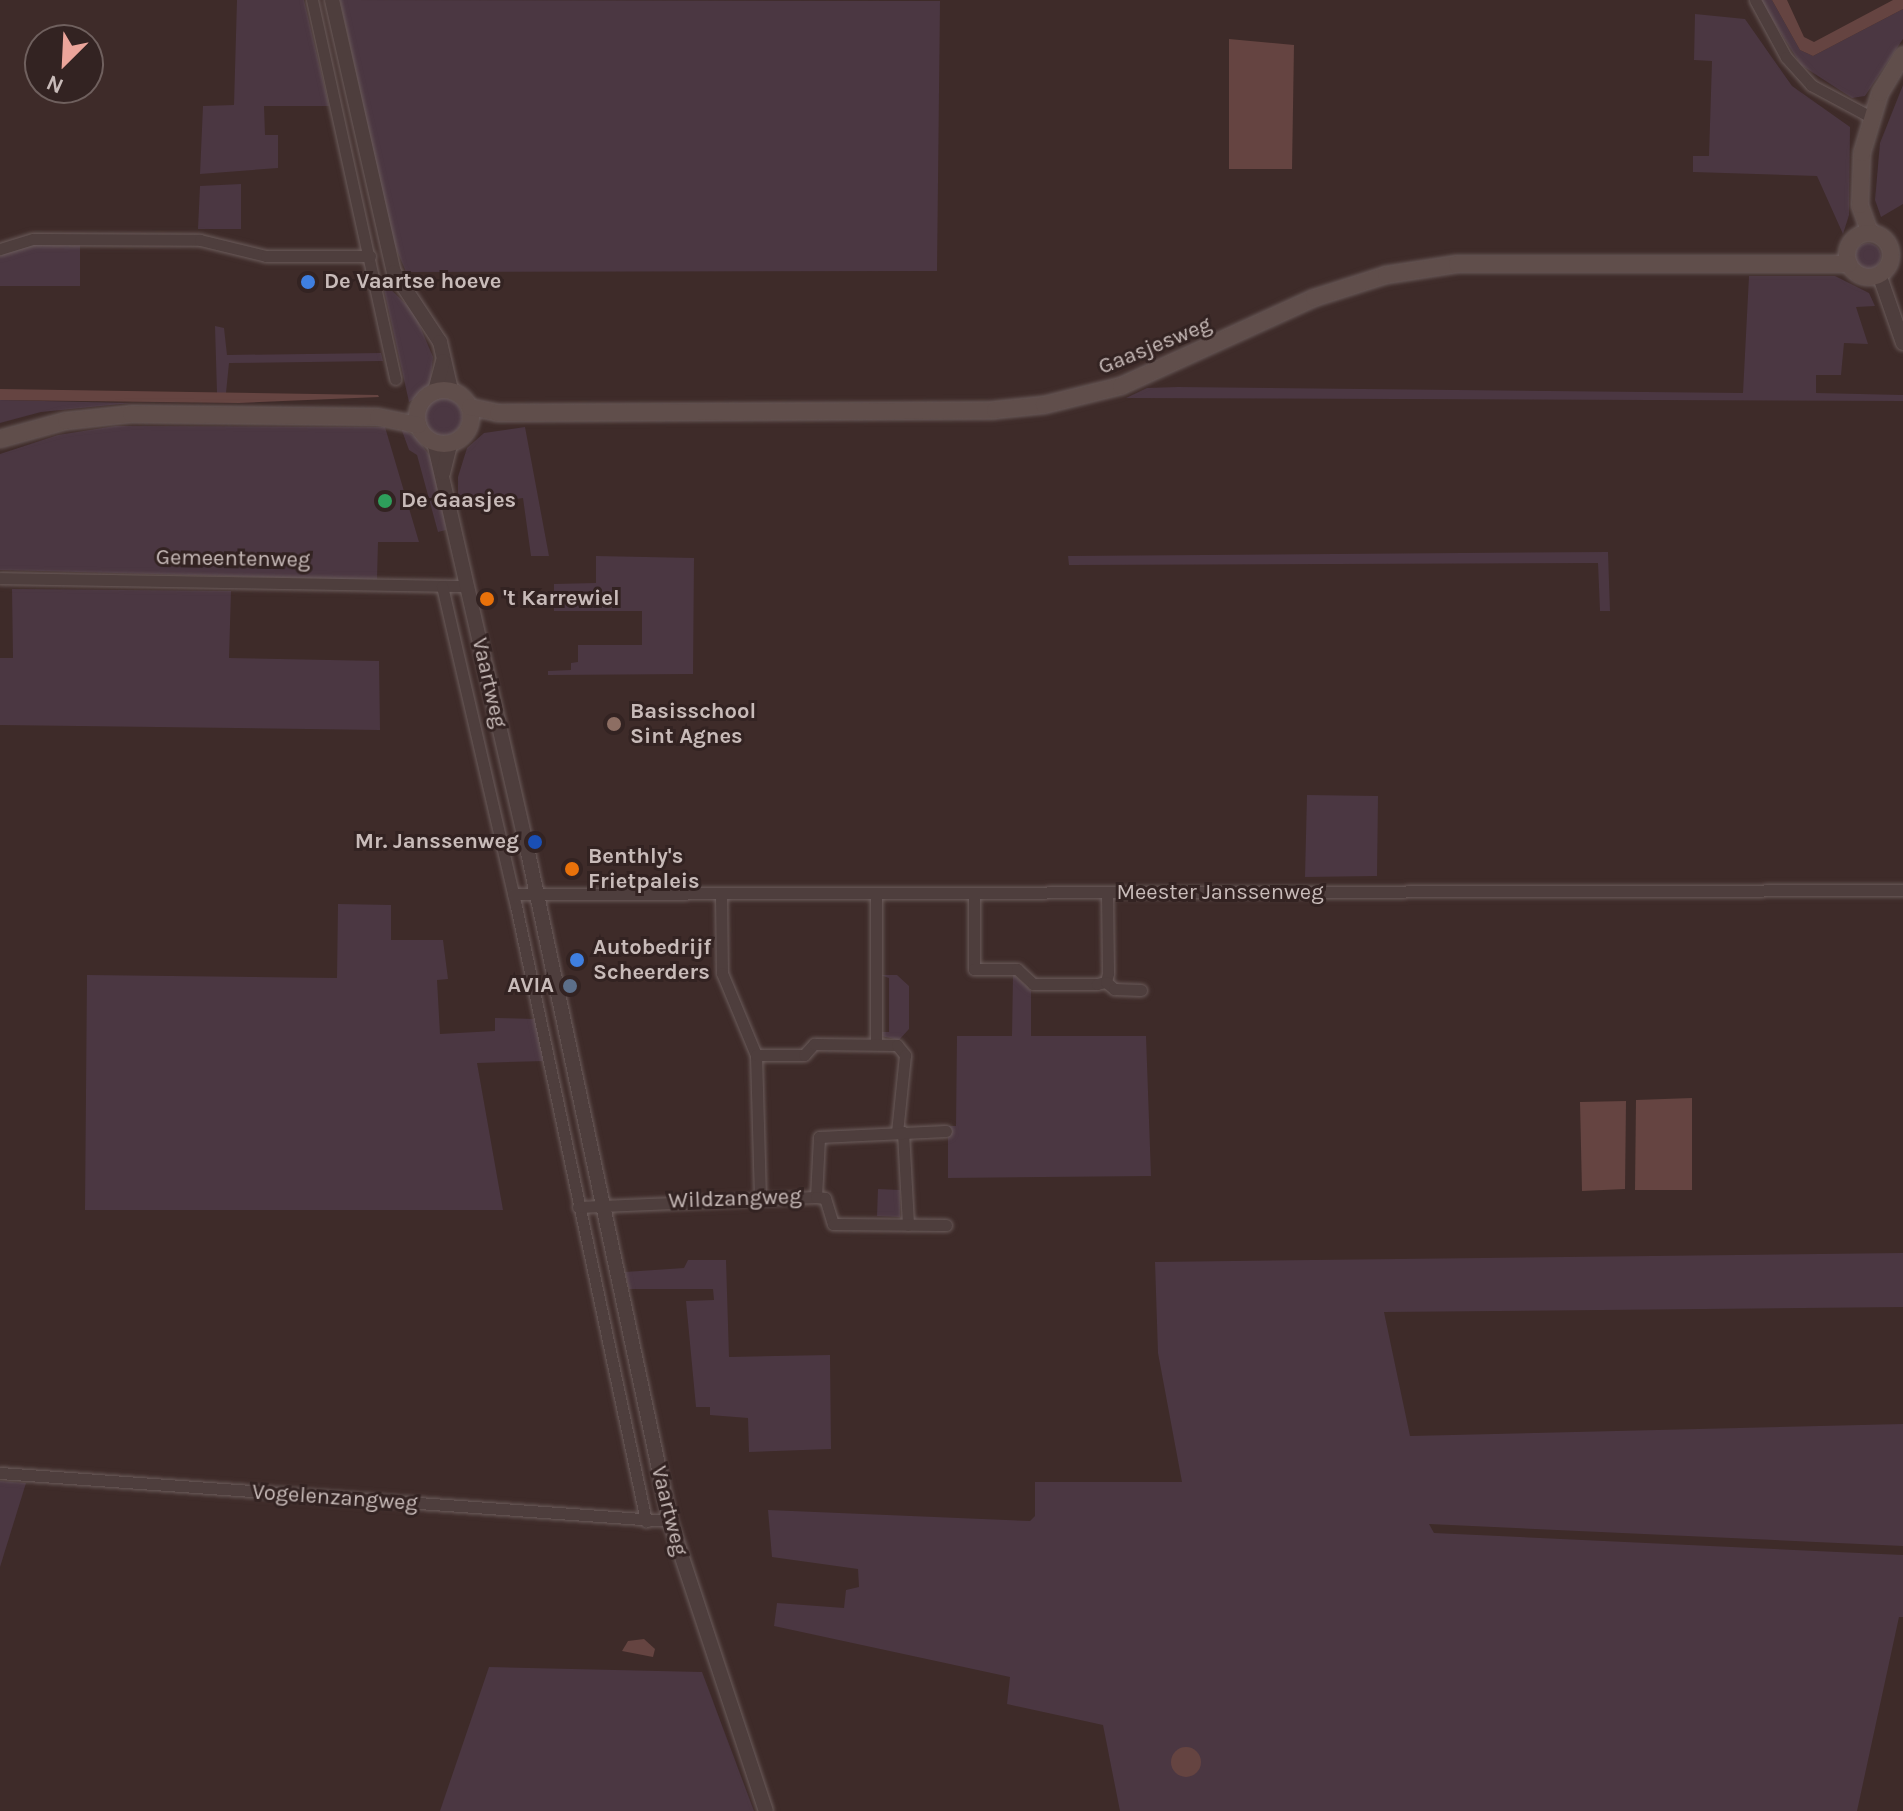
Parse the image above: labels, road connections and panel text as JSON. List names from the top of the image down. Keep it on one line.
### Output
{"streets":{"main road":["Gaasjesweg"],"street":["Gemeentenweg","Vaartweg","Meester Janssenweg","Wildzangweg","Vogelenzangweg"]},"crossings":[["Gaasjesweg","Vaartweg"],["Gemeentenweg","Vaartweg"],["Vaartweg","Meester Janssenweg"],["Vaartweg","Wildzangweg"],["Vaartweg","Vogelenzangweg"]],"places":["De Vaartse hoeve","De Gaasjes","'t Karrewiel","Basisschool Sint Agnes","Mr. Janssenweg","Benthly's Frietpaleis","Autobedrijf Scheerders","AVIA"],"north":"bottom left"}
